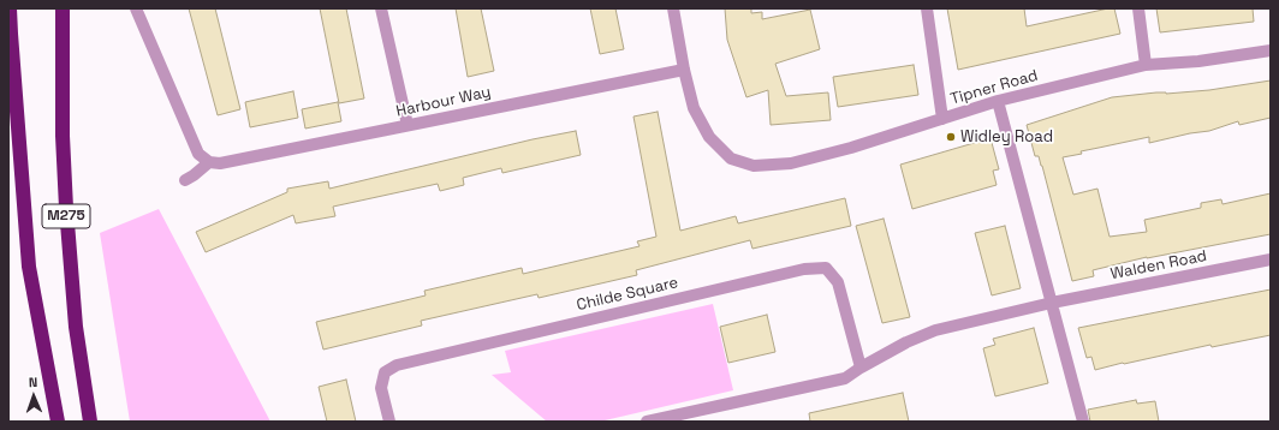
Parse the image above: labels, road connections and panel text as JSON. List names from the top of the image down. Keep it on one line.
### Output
{"streets":{"highway":["M275"],"street":["Tipner Road","Harbour Way","Walden Road","Childe Square"]},"crossings":[["Tipner Road","Harbour Way"]],"places":["Widley Road"],"north":"top"}
